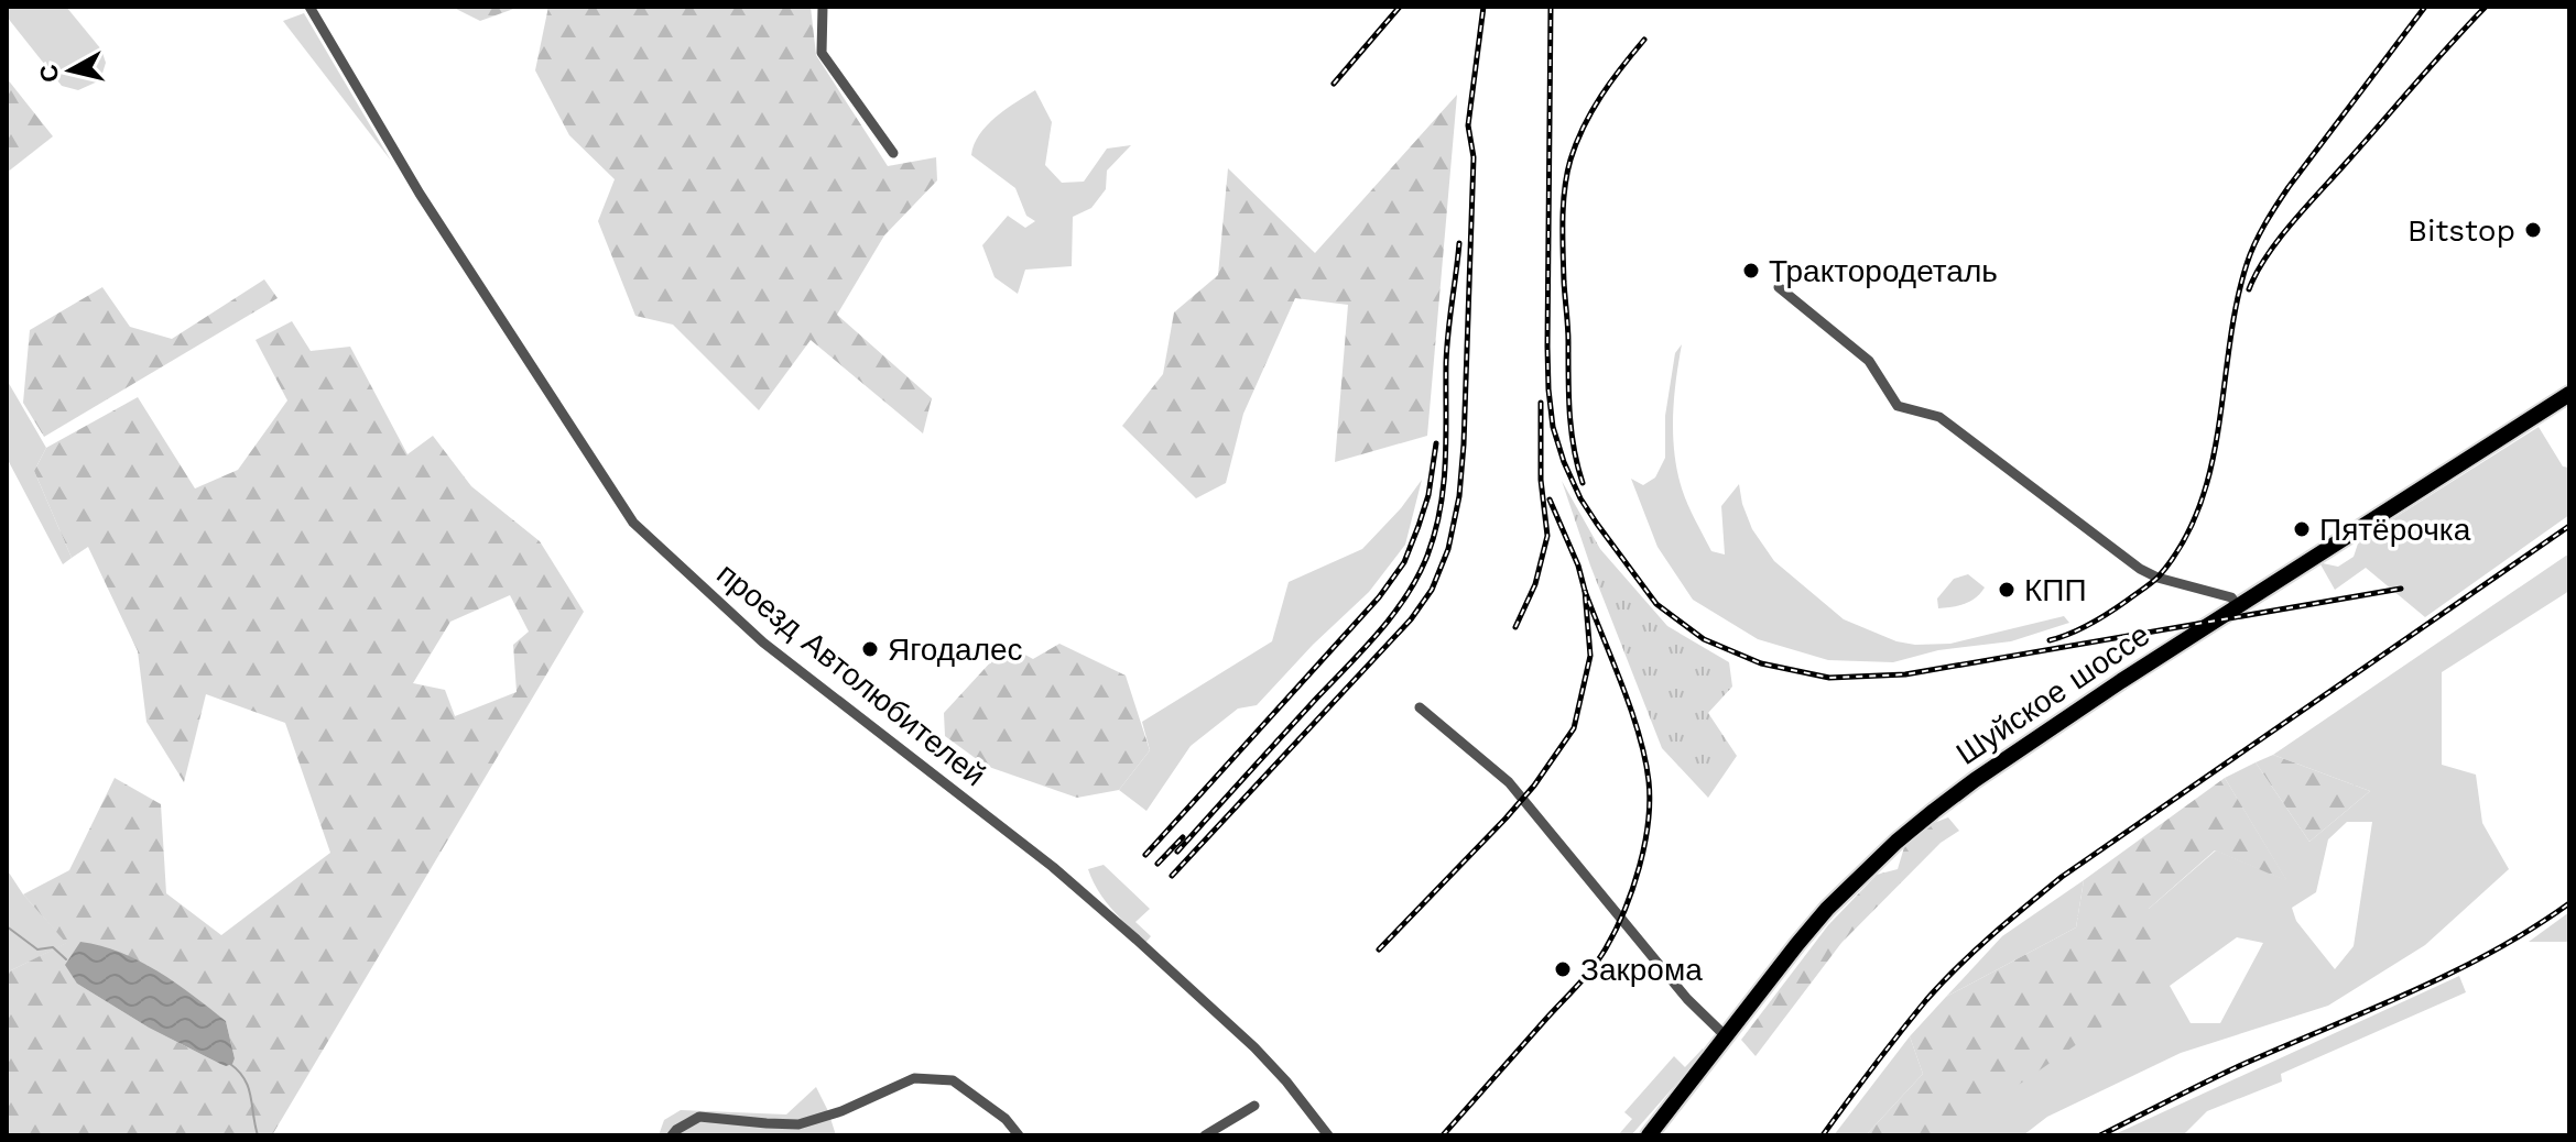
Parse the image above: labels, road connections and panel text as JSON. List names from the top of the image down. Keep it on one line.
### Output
{"streets":{"main road":["Шуйское шоссе"],"street":["проезд Автолюбителей"]},"places":["Bitstop","Трактородеталь","Пятёрочка","КПП","Ягодалес","Закрома"],"north":"left"}
